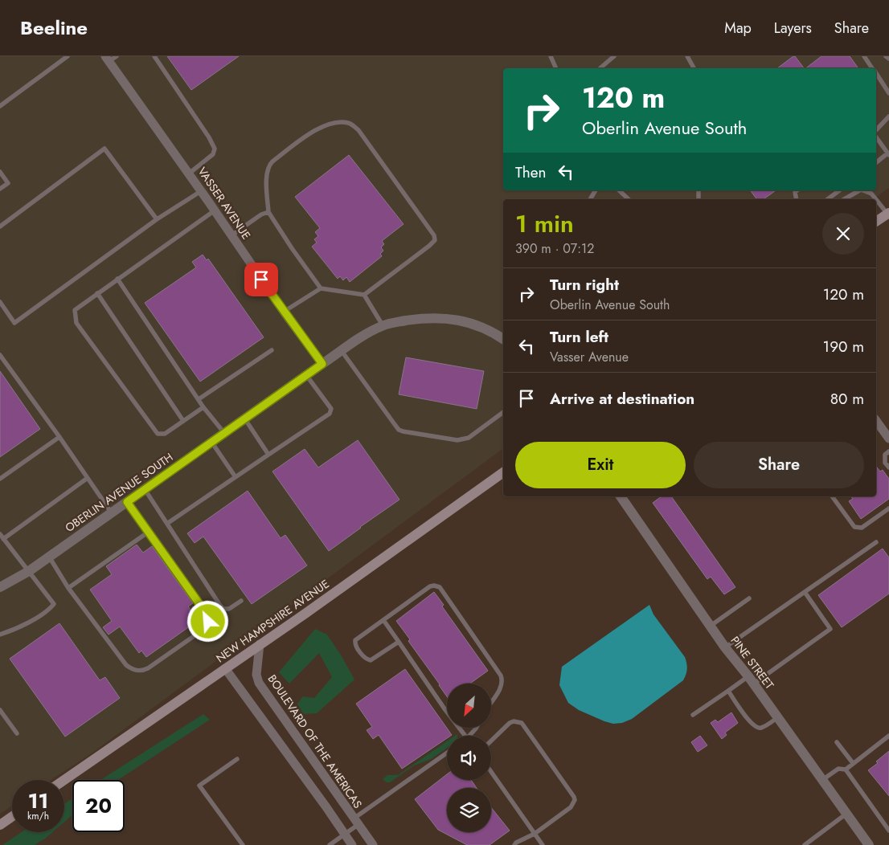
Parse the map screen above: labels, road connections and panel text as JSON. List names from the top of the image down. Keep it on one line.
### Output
{"streets":{"main road":["NEW HAMPSHIRE AVENUE"],"street":["VASSER AVENUE","OBERLIN AVENUE SOUTH","PINE STREET","BOULEVARD OF THE AMERICAS"]},"crossings":[["VASSER AVENUE","OBERLIN AVENUE SOUTH"],["NEW HAMPSHIRE AVENUE","BOULEVARD OF THE AMERICAS"]],"north":"bottom left","page":{"header":"Beeline","nav":["Map","Layers","Share"],"turn":["120 m","Oberlin Avenue South"],"then":"Then","heading":["1 min","390 m · 07:12"],"list":[{"name":"Turn right","note":"Oberlin Avenue South","value":"120 m"},{"name":"Turn left","note":"Vasser Avenue","value":"190 m"},{"name":"Arrive at destination","value":"80 m"}],"buttons":["Exit","Share"],"speed":"11 km/h","limit":"20"}}
